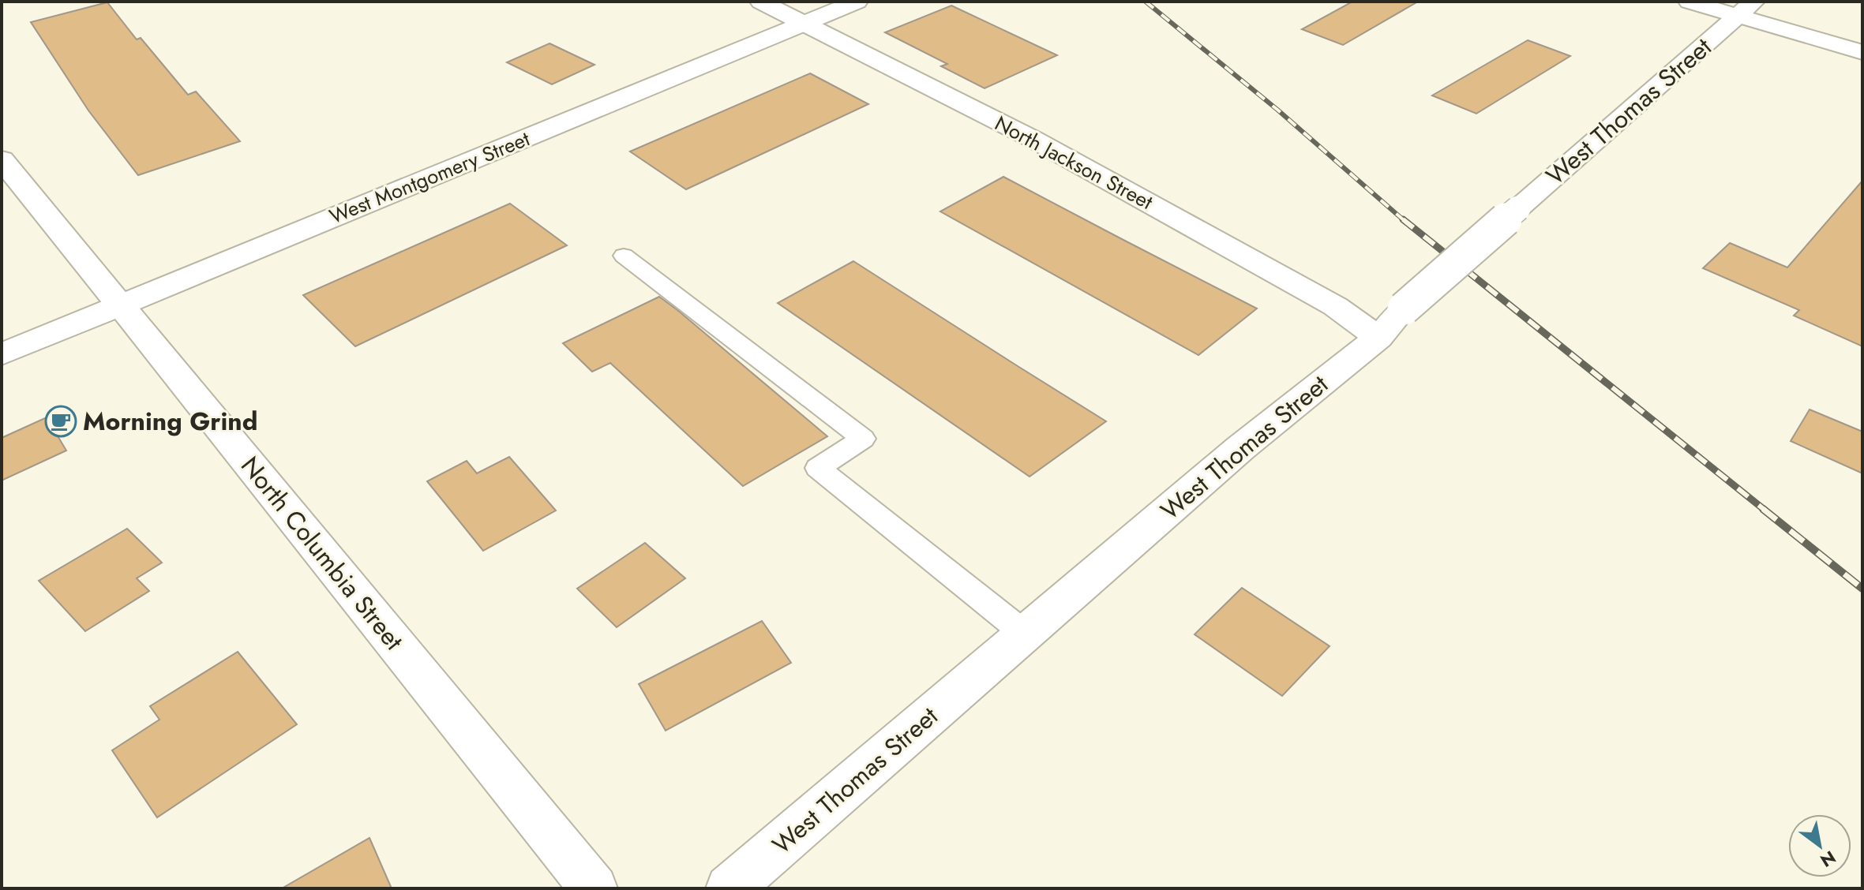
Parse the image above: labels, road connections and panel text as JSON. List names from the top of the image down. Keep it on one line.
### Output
{"streets":{"street":["West Thomas Street","North Jackson Street","West Montgomery Street","North Columbia Street"]},"crossings":[["West Thomas Street","North Jackson Street"],["North Jackson Street","West Montgomery Street"],["West Montgomery Street","North Columbia Street"]],"places":{"cafe":["Morning Grind"]},"north":"bottom right"}
